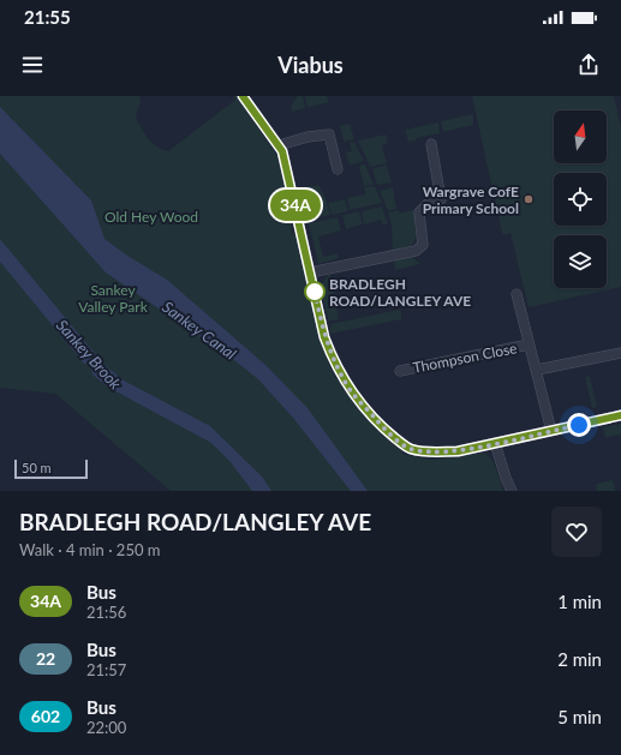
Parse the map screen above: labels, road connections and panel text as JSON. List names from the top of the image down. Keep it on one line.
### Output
{"streets":{"street":["Thompson Close"]},"water":["Sankey Canal","Sankey Brook"],"parks":["Old Hey Wood","Sankey Valley Park"],"places":["Wargrave CofE Primary School","BRADLEGH ROAD/LANGLEY AVE"],"lines":["bus line 34A"],"scale_bar":"50 m","north":"top","page":{"status":"21:55","header":"Viabus","on_map":"34A","scale":"50 m","heading":["BRADLEGH ROAD/LANGLEY AVE","Walk · 4 min · 250 m"],"list":[{"mark":"34A","name":"Bus","note":"21:56","value":"1 min"},{"mark":"22","name":"Bus","note":"21:57","value":"2 min"},{"mark":"602","name":"Bus","note":"22:00","value":"5 min"}]}}
